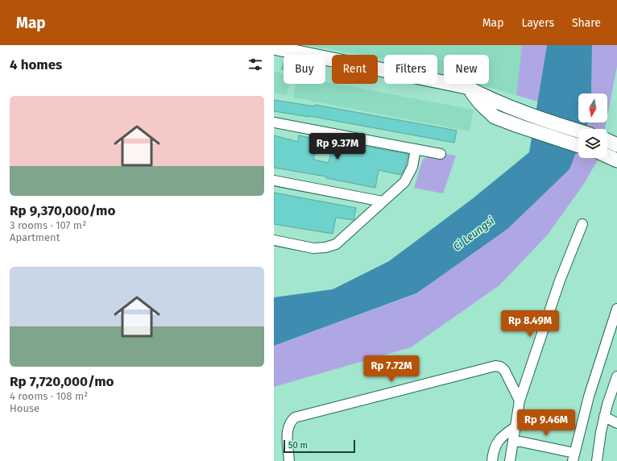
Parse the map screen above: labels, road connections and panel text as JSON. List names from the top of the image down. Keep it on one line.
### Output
{"water":["Ci Leungsi"],"scale_bar":"50 m","north":"bottom","page":{"header":"Map","nav":["Map","Layers","Share"],"heading":"4 homes","chip":["Buy","Rent","Filters","New"],"list":[{"name":"Rp 9,370,000/mo","note":"3 rooms · 107 m² · Apartment"},{"name":"Rp 7,720,000/mo","note":"4 rooms · 108 m² · House"}],"price":["Rp 9.37M","Rp 8.49M","Rp 7.72M","Rp 9.46M"],"scale":"50 m"}}
